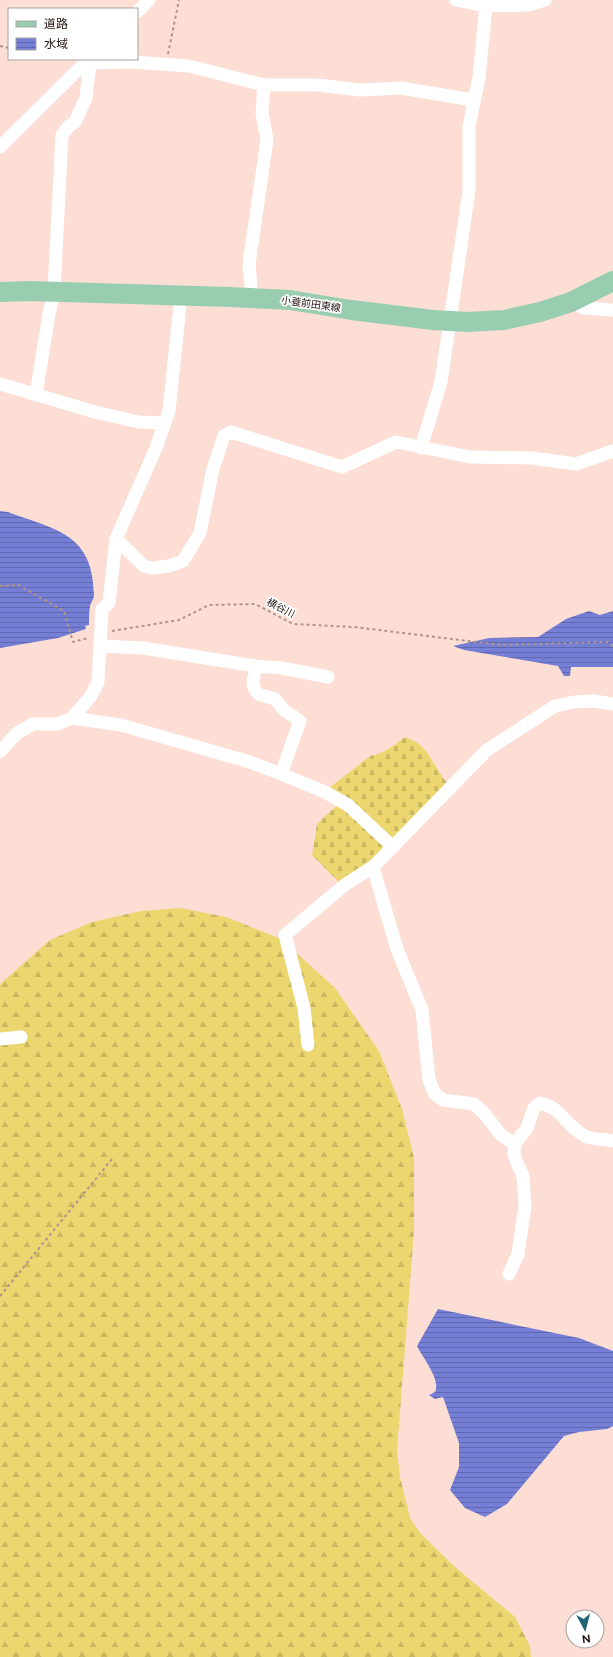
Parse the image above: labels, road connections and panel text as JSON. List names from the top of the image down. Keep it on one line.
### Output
{"streets":{"main road":["小蓑前田東線"],"path":["横谷川"]},"legend":["道路","水域"],"north":"bottom"}
